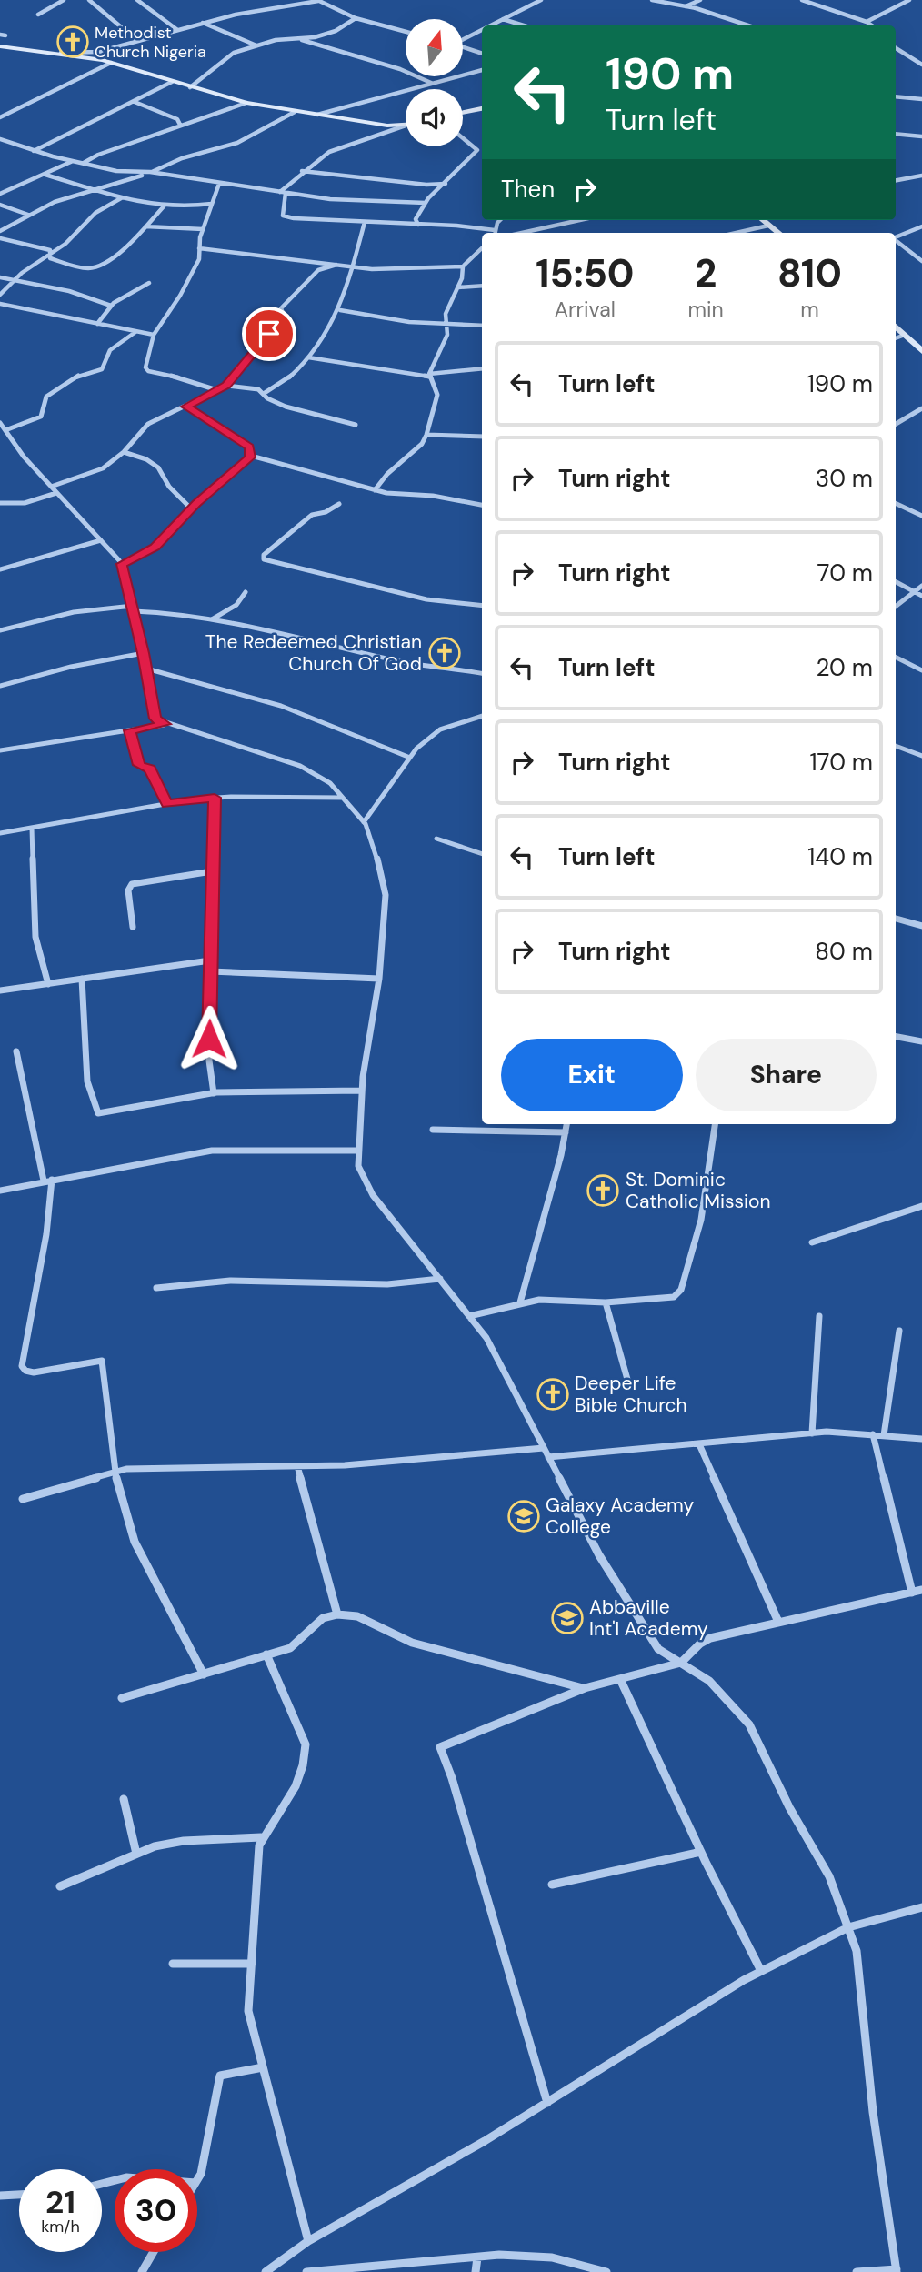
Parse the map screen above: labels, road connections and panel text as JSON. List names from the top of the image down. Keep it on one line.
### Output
{"places":{"church":["Methodist Church Nigeria","The Redeemed Christian Church Of God","St. Dominic Catholic Mission","Deeper Life Bible Church"],"school or university":["Galaxy Academy College","Abbaville Int'l Academy"]},"north":"top","page":{"turn":["190 m","Turn left"],"then":"Then","eta":["15:50","Arrival","2","min","810","m"],"list":[{"name":"Turn left","value":"190 m"},{"name":"Turn right","value":"30 m"},{"name":"Turn right","value":"70 m"},{"name":"Turn left","value":"20 m"},{"name":"Turn right","value":"170 m"},{"name":"Turn left","value":"140 m"},{"name":"Turn right","value":"80 m"}],"buttons":["Exit","Share"],"speed":"21 km/h","limit":"30"}}
